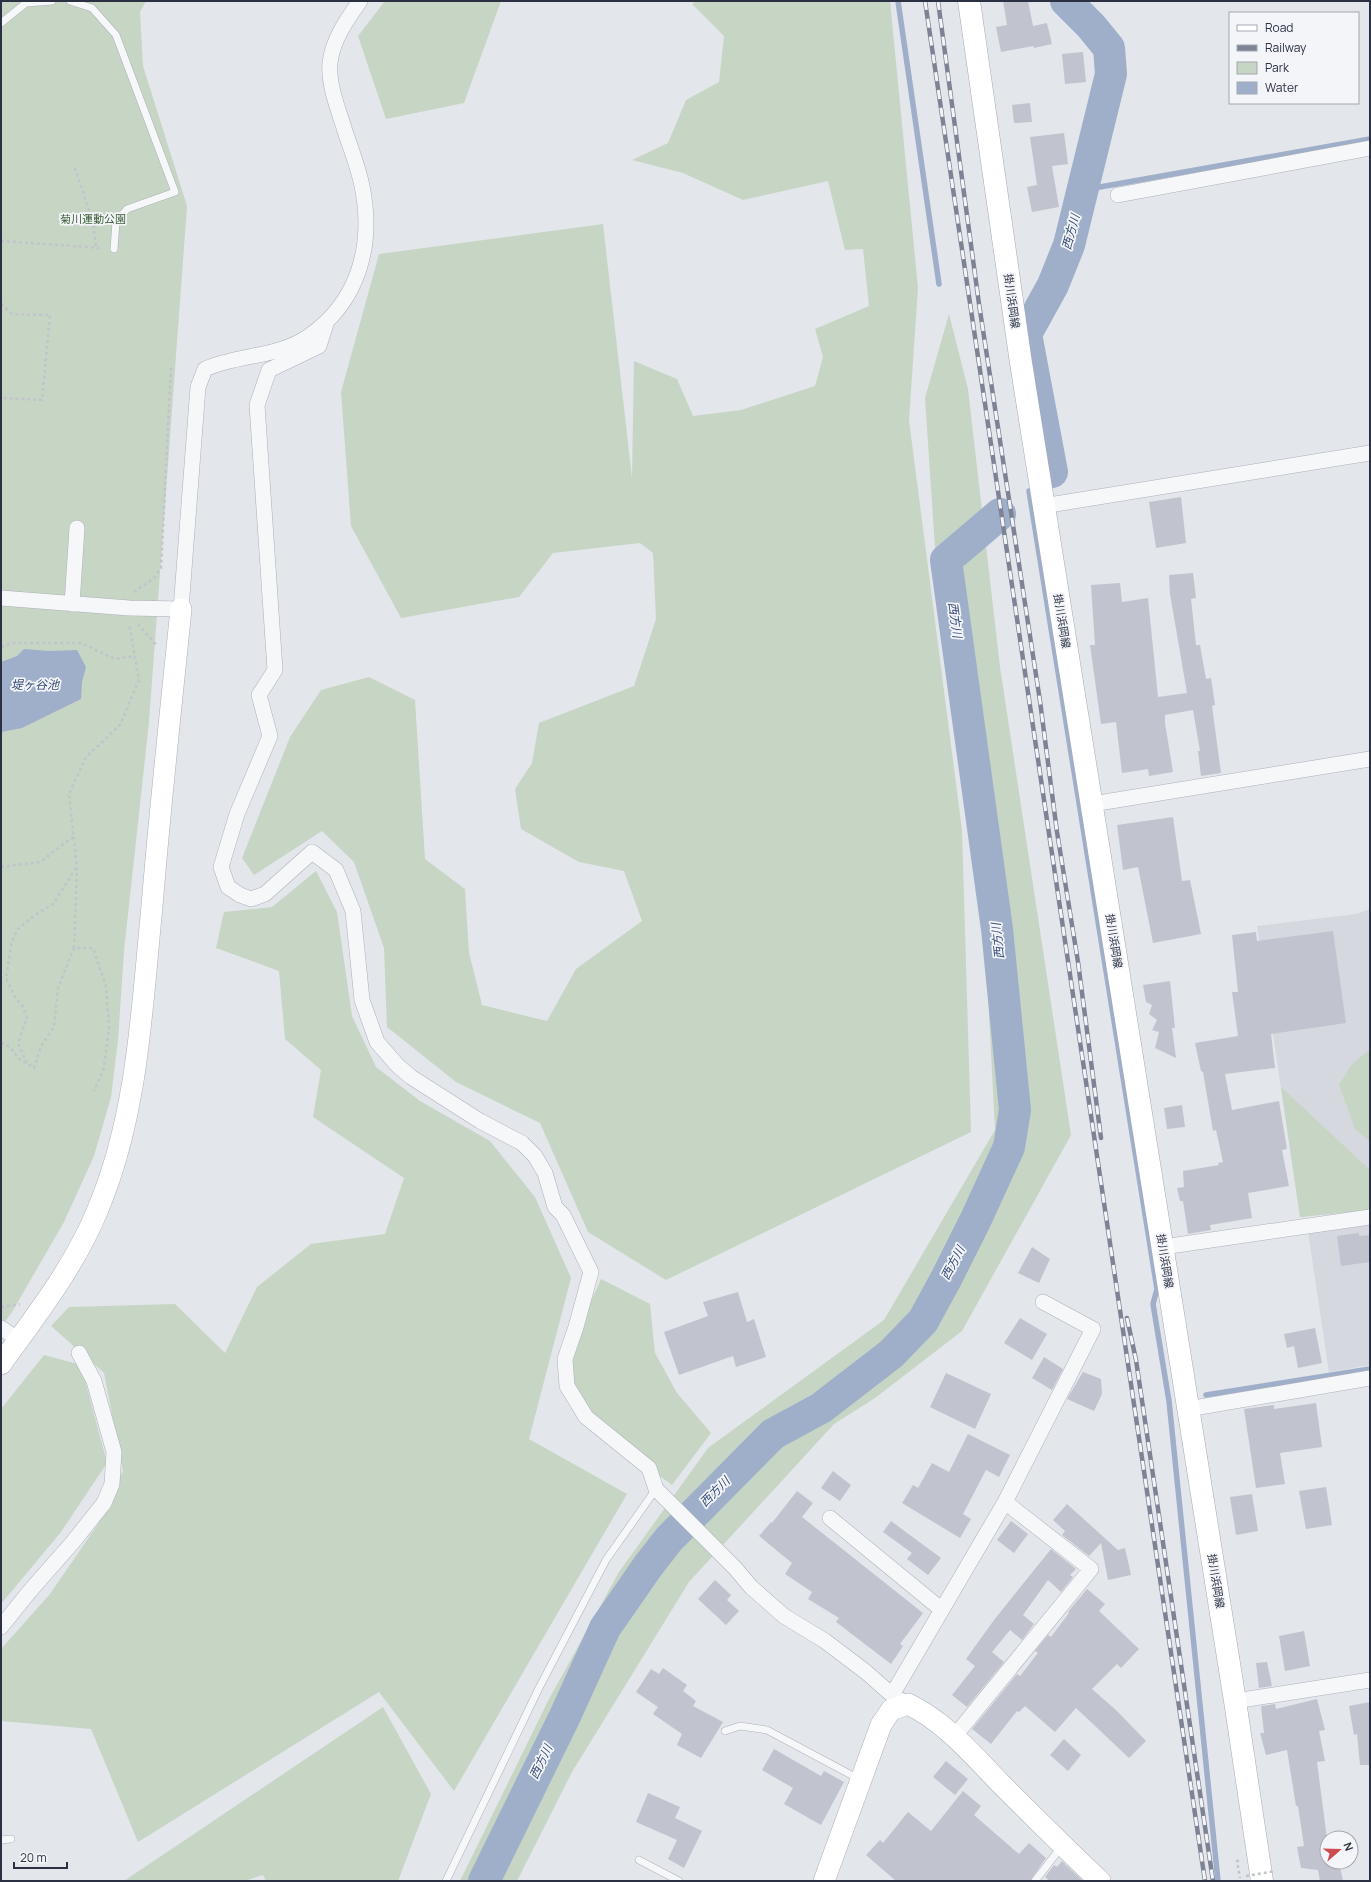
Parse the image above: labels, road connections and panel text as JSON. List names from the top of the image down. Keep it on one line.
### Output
{"streets":{"main road":["掛川浜岡線"]},"water":["西方川","堤ヶ谷池"],"parks":["菊川運動公園"],"legend":["Road","Railway","Park","Water"],"scale_bar":"20 m","north":"right"}
